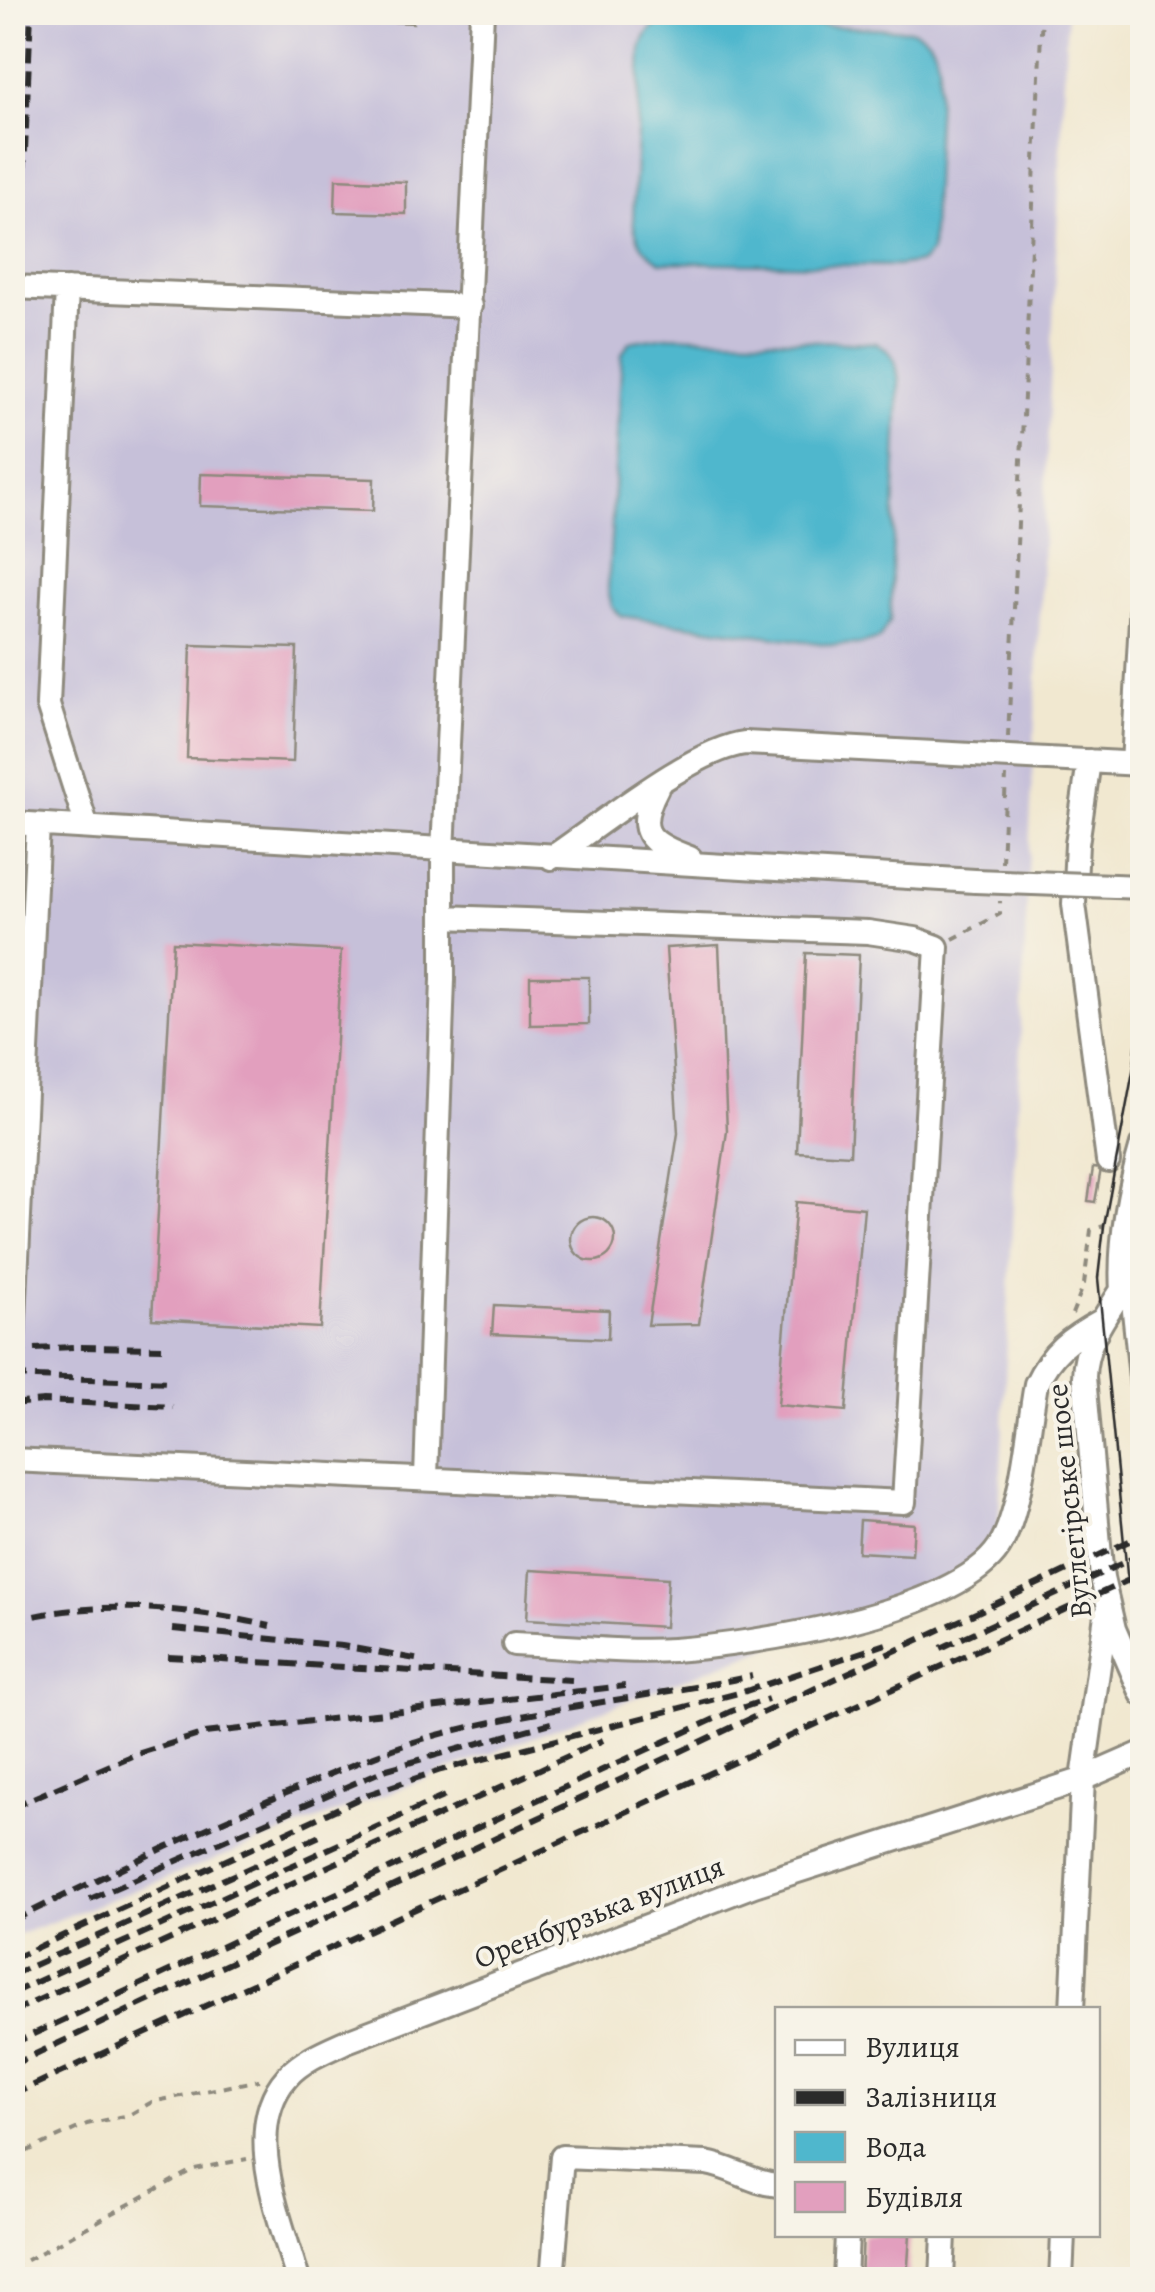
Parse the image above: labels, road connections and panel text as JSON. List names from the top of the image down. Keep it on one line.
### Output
{"streets":{"street":["Вуглегірське шосе","Оренбурзька вулиця"]},"legend":["Вулиця","Залізниця","Вода","Будівля"]}
